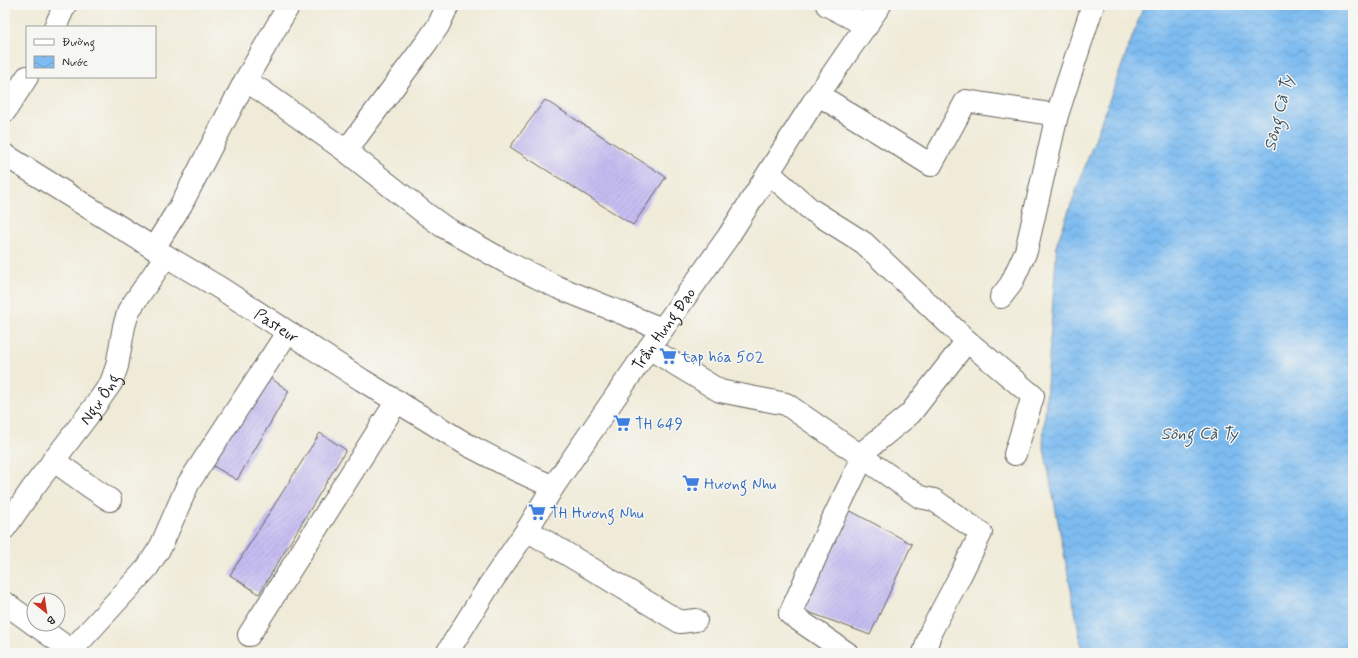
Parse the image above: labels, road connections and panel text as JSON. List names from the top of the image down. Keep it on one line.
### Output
{"streets":{"street":["Pasteur","Trần Hưng Đạo","Ngư Ông"]},"crossings":[["Pasteur","Trần Hưng Đạo"],["Pasteur","Ngư Ông"]],"water":["Sông Cà Ty"],"places":{"supermarket":["tạp hóa 502","TH 649","Hương Nhu","TH Hương Nhu"]},"legend":["Đường","Nước"],"north":"bottom right"}
